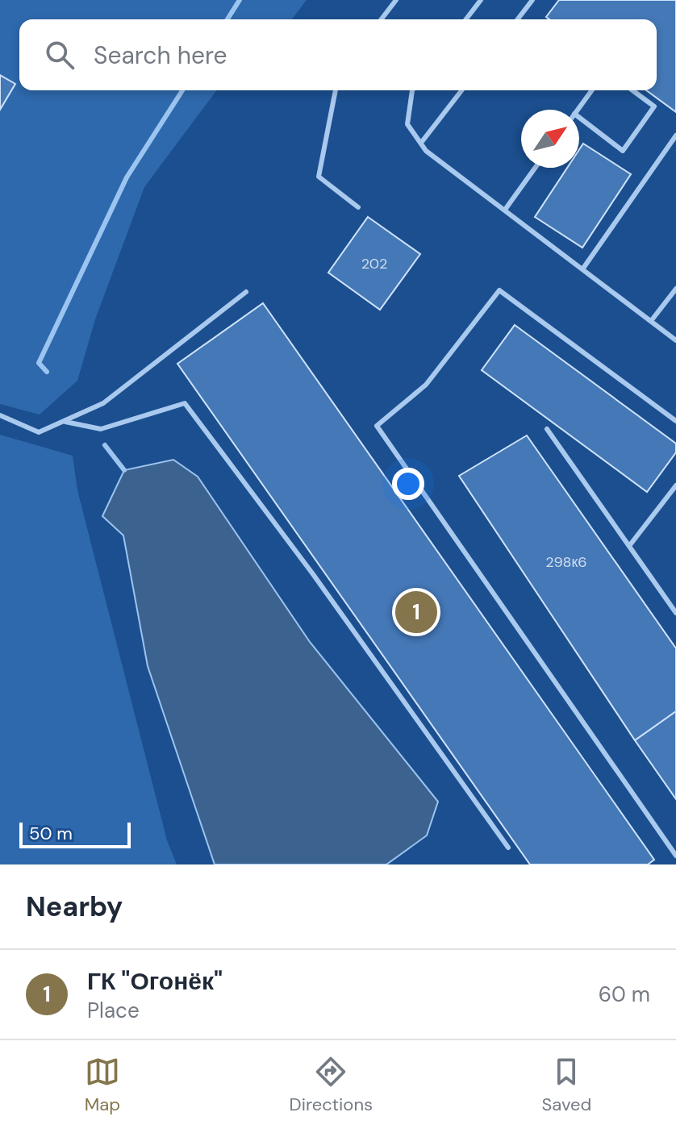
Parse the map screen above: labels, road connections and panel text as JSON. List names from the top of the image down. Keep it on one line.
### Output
{"house_numbers":["202","298к6"],"scale_bar":"50 m","north":"top right","page":{"search":"Search here","pins":"1","scale":"50 m","heading":"Nearby","list":[{"mark":"1","name":"ГК \"Огонёк\"","note":"Place","value":"60 m"}],"nav":["Map","Directions","Saved"]}}
